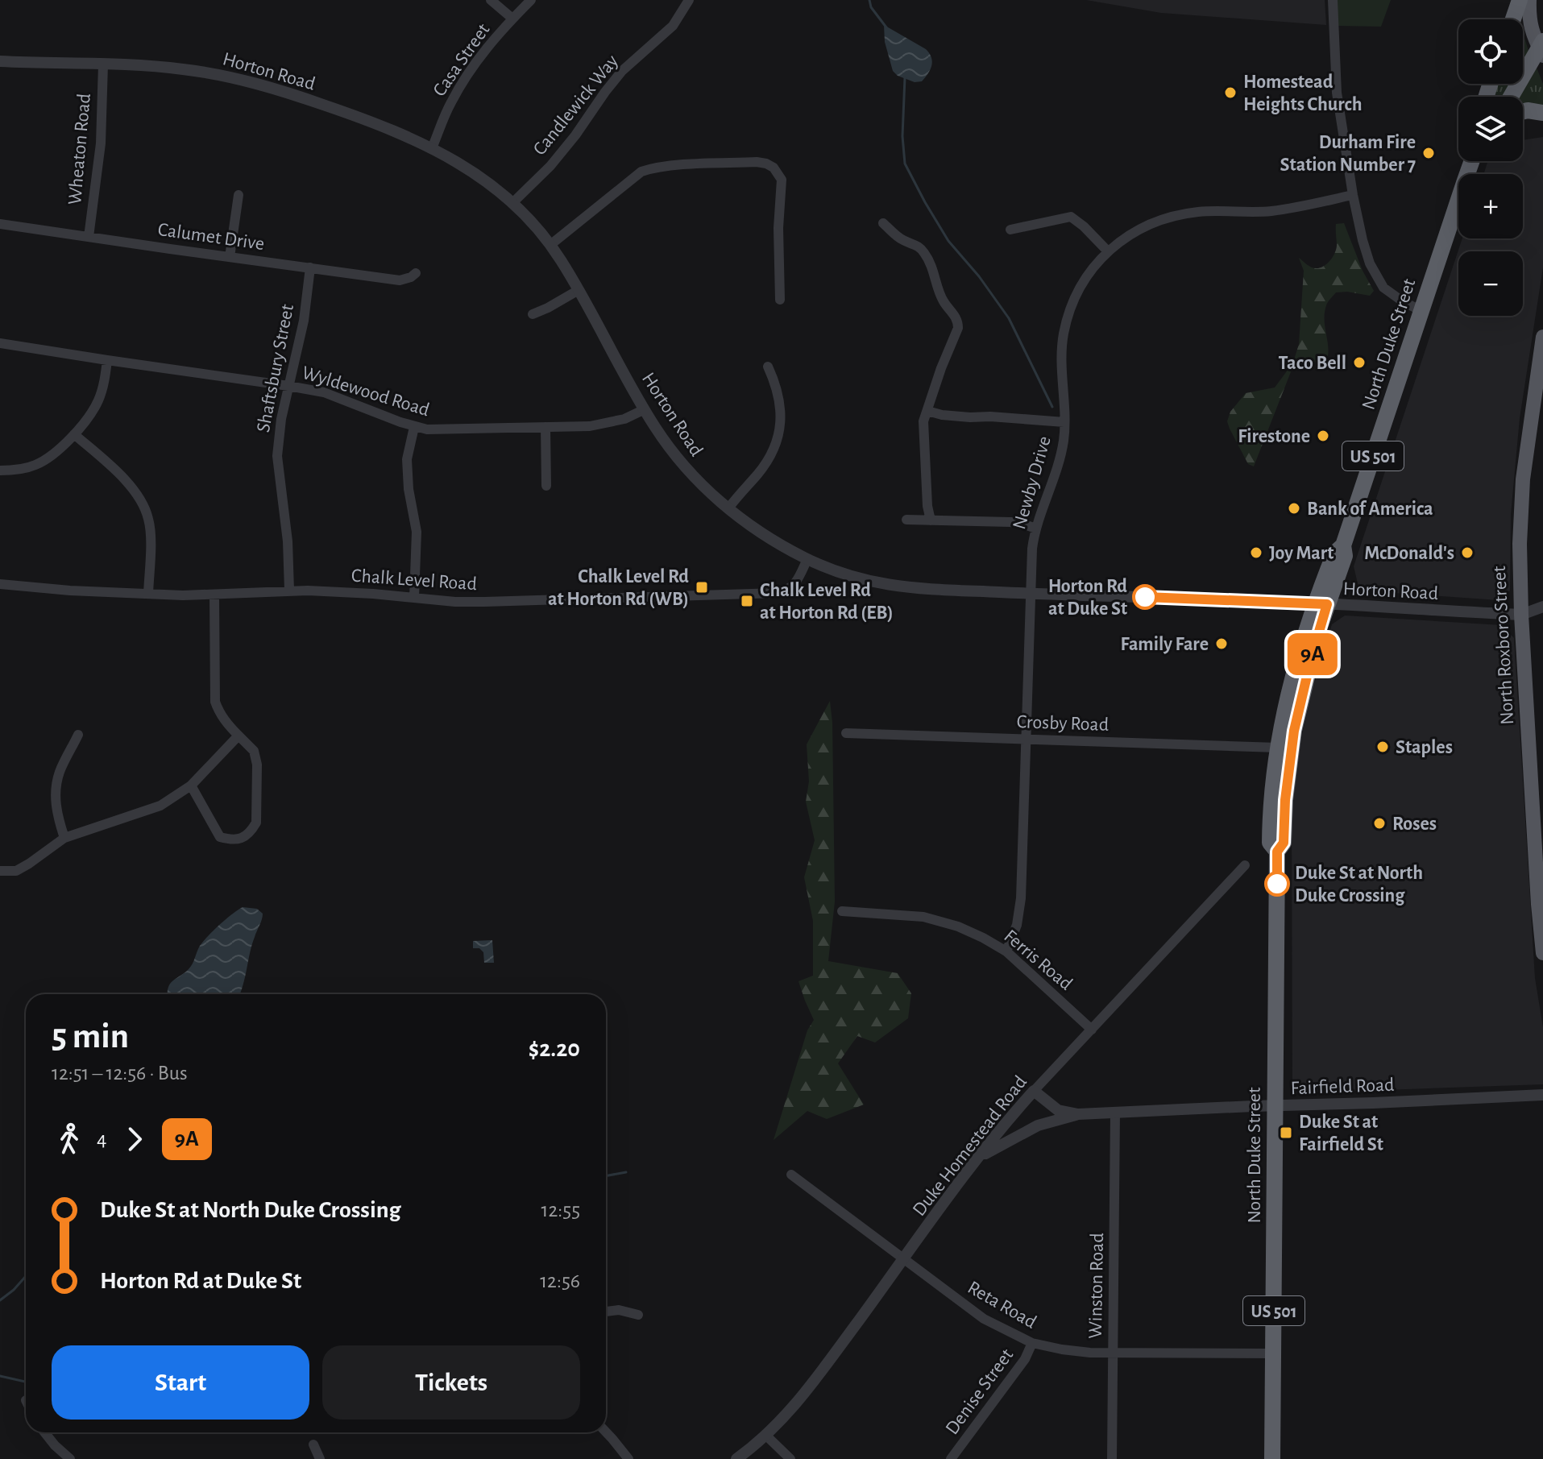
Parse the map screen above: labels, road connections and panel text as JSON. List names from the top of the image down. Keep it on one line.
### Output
{"streets":{"highway":["North Duke Street","US 501"],"main road":["North Roxboro Street"],"street":["Casa Street","Horton Road","Candlewick Way","Wheaton Road","Calumet Drive","Shaftsbury Street","Wyldewood Road","Newby Drive","Chalk Level Road","Crosby Road","Ferris Road","Fairfield Road","Duke Homestead Road","Winston Road","Reta Road","Denise Street"]},"crossings":[["Casa Street","Horton Road"],["Horton Road","Candlewick Way"],["Horton Road","Wheaton Road"],["Horton Road","North Duke Street"],["Horton Road","Wyldewood Road"],["Horton Road","Newby Drive"],["Horton Road","Chalk Level Road"],["Horton Road","North Roxboro Street"],["Wheaton Road","Calumet Drive"],["Calumet Drive","Shaftsbury Street"],["North Duke Street","Crosby Road"],["North Duke Street","Fairfield Road"],["North Duke Street","Reta Road"],["Shaftsbury Street","Wyldewood Road"],["Shaftsbury Street","Chalk Level Road"],["Newby Drive","Crosby Road"],["Newby Drive","Ferris Road"],["Ferris Road","Duke Homestead Road"],["Fairfield Road","Duke Homestead Road"],["Fairfield Road","Winston Road"],["Duke Homestead Road","Reta Road"],["Winston Road","Reta Road"],["Reta Road","Denise Street"]],"places":{"other":["Homestead Heights Church","Durham Fire Station Number 7","Taco Bell","Firestone","Bank of America","Joy Mart","McDonald's","Horton Rd at Duke St","Family Fare","Staples","Roses","Duke St at North Duke Crossing"],"transit":["Chalk Level Rd at Horton Rd (WB)","Chalk Level Rd at Horton Rd (EB)","Duke St at Fairfield St"]},"lines":["bus line 9A"],"page":{"on_map":"9A","map_buttons":["+","−"],"heading":["5 min","12:51 – 12:56 · Bus","$2.20"],"legs":["4","9A"],"list":[{"name":"Duke St at North Duke Crossing","value":"12:55"},{"name":"Horton Rd at Duke St","value":"12:56"}],"buttons":["Start","Tickets"]}}
